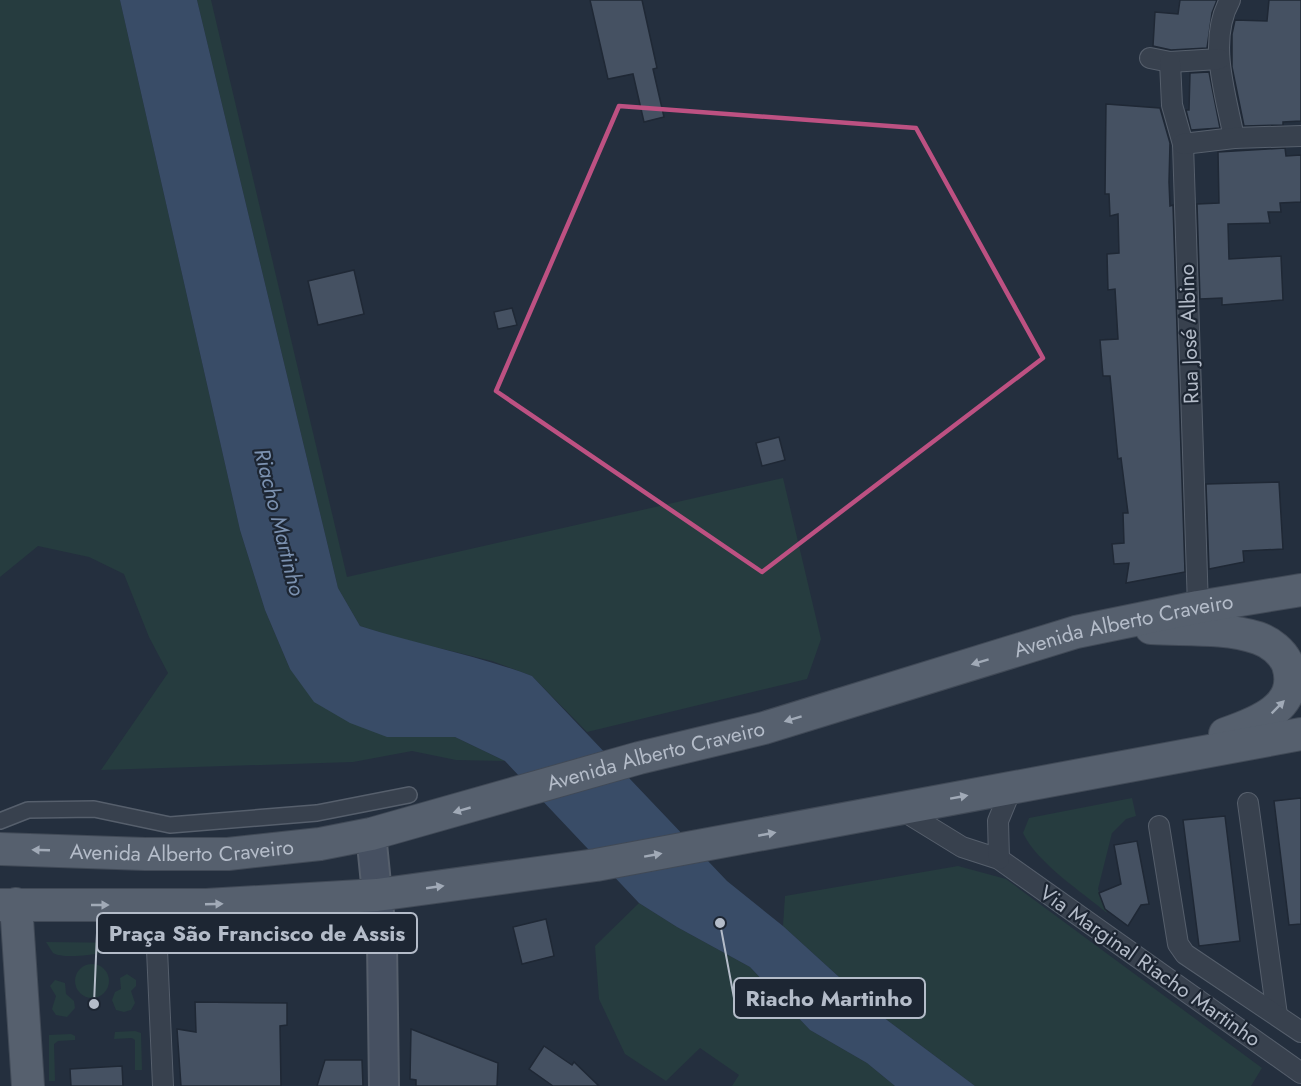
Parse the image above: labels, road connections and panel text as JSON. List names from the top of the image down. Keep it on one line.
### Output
{"streets":{"main road":["Avenida Alberto Craveiro"],"street":["Rua José Albino","Via Marginal Riacho Martinho"]},"crossings":[["Rua José Albino","Avenida Alberto Craveiro"]],"water":["Riacho Martinho"],"places":["Riacho Martinho","Praça São Francisco de Assis"]}
